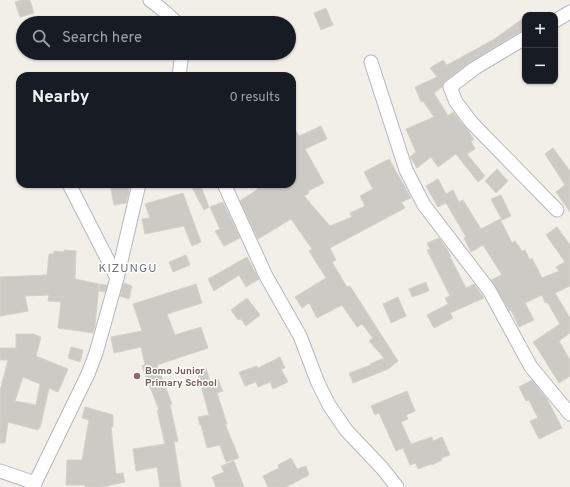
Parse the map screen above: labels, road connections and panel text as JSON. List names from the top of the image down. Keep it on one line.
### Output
{"districts":["KIZUNGU"],"places":["Bomo Junior Primary School"],"page":{"map_buttons":["+","−"],"search":"Search here","heading":["Nearby","0 results"]}}
